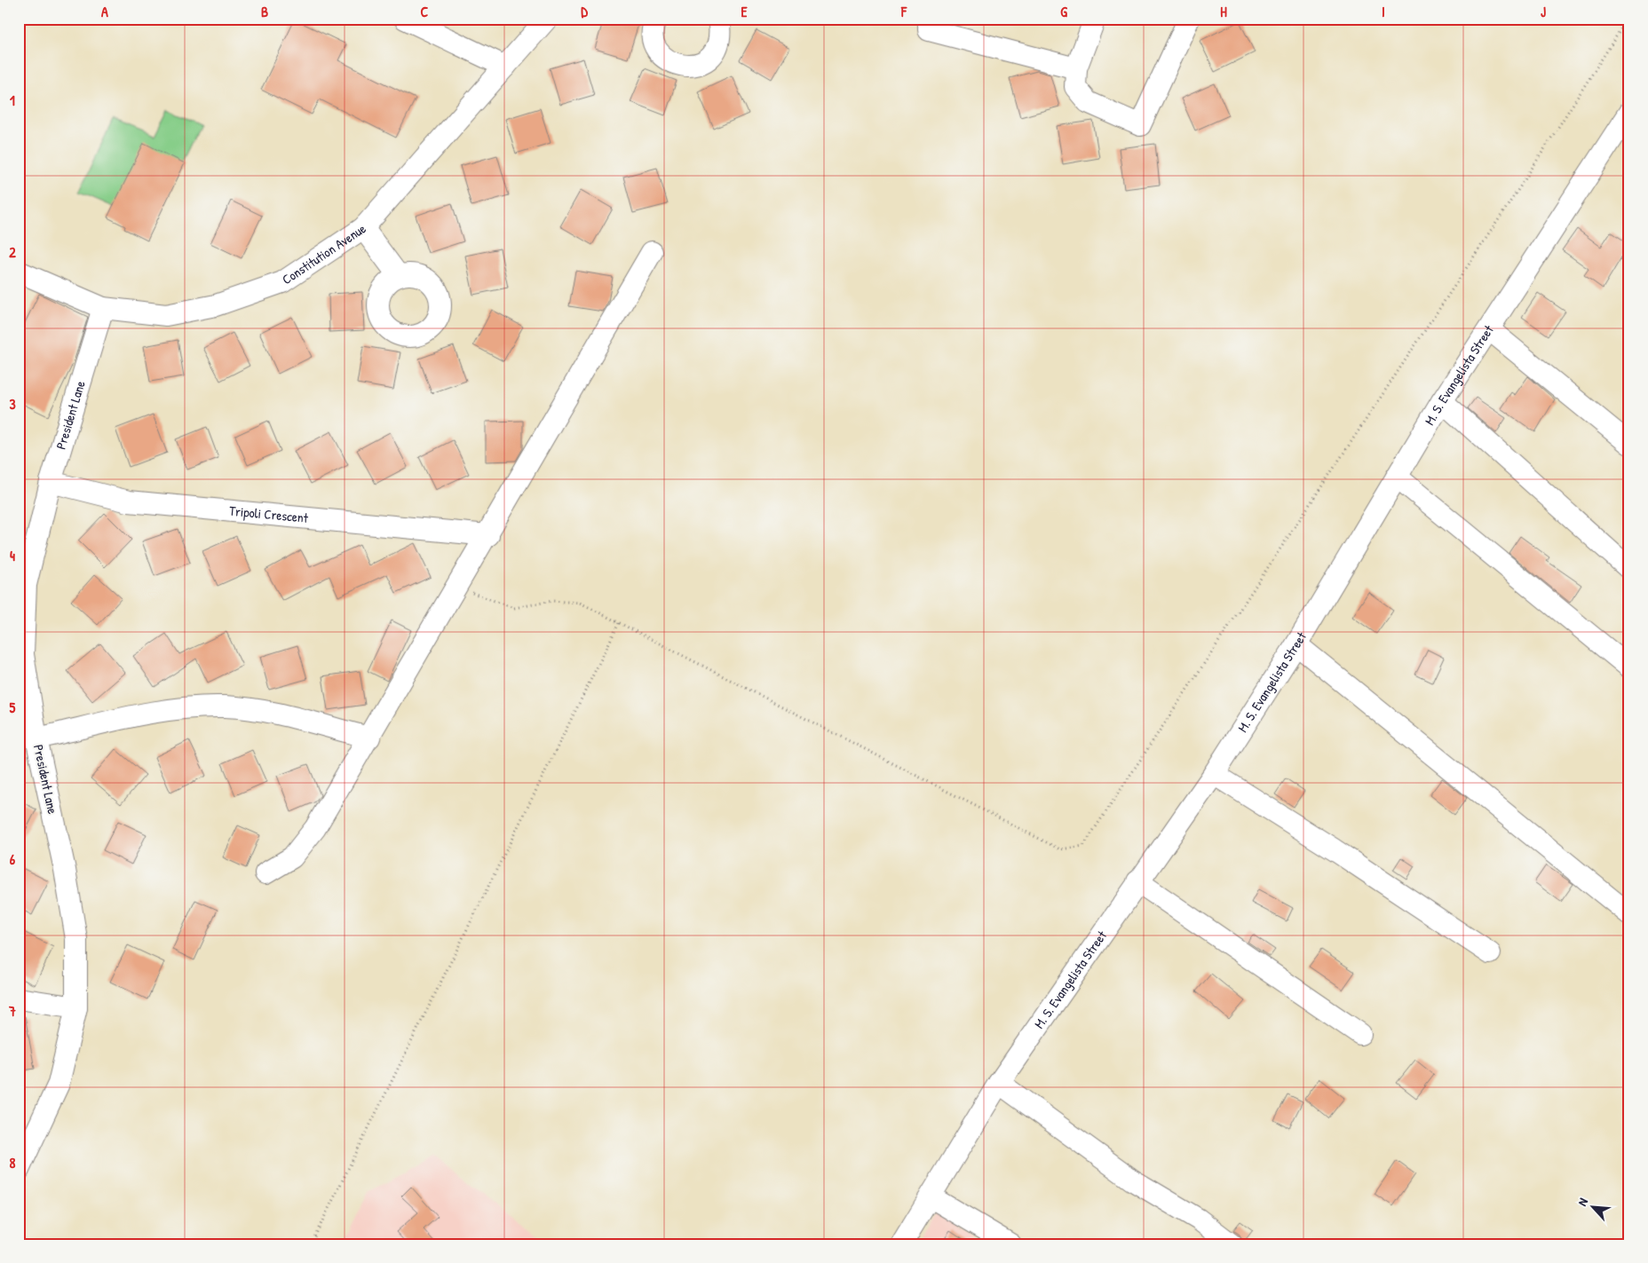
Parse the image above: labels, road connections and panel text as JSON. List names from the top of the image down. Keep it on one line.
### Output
{"streets":{"street":["Constitution Avenue","M. S. Evangelista Street","President Lane","Tripoli Crescent"]},"crossings":[["Constitution Avenue","President Lane"],["President Lane","Tripoli Crescent"]],"north":"top left","grid":{"columns":["A","B","C","D","E","F","G","H","I","J"],"rows":["1","2","3","4","5","6","7","8"]}}
